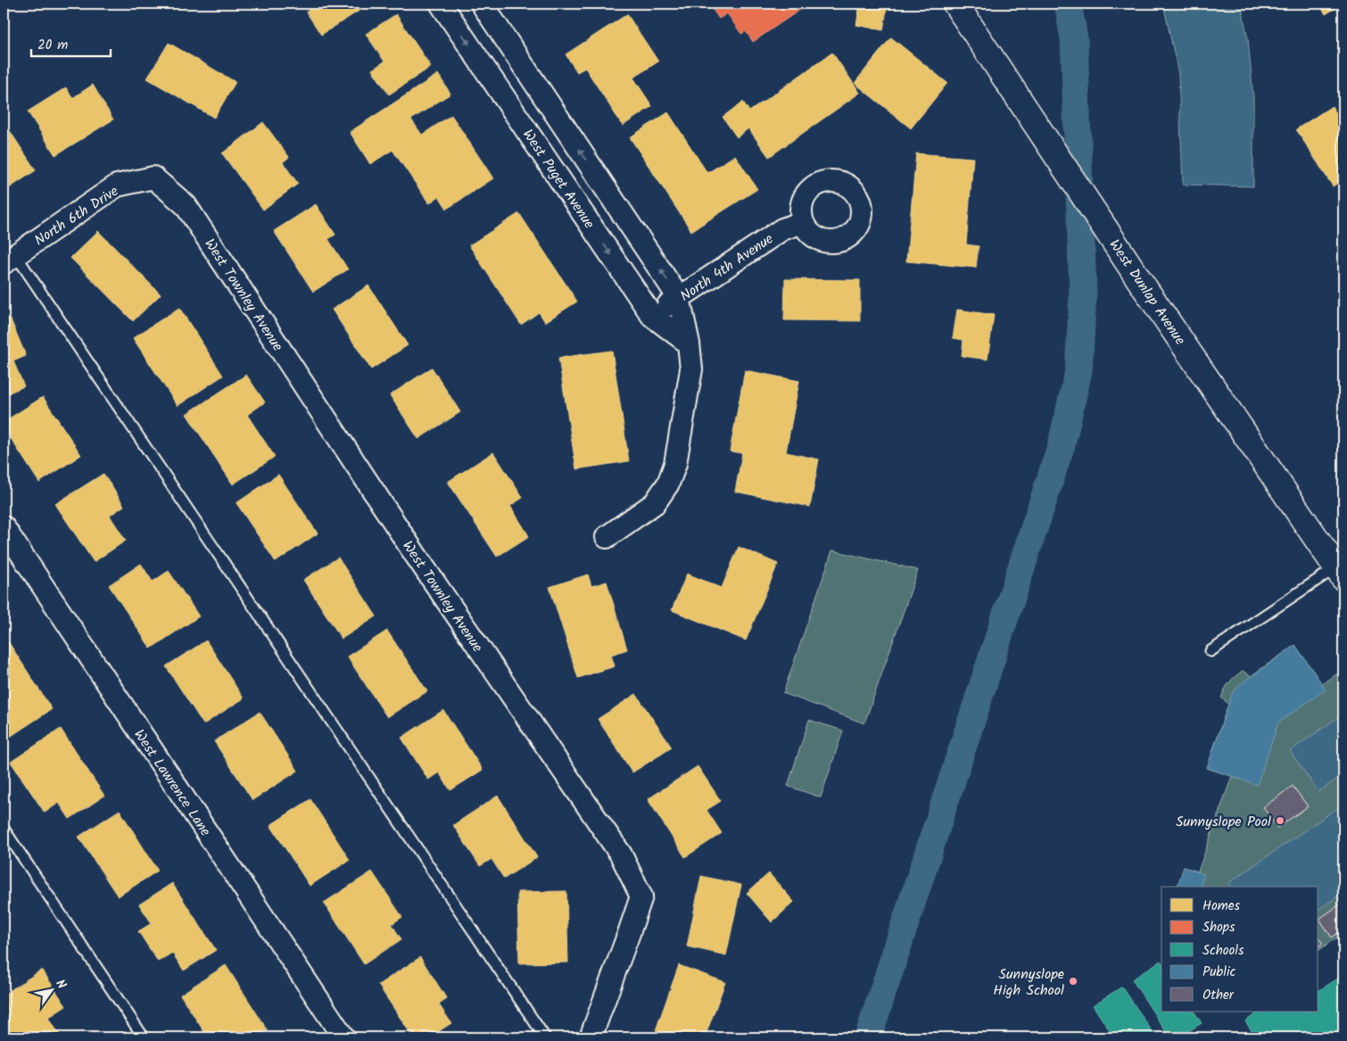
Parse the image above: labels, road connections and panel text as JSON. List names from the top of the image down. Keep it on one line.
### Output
{"streets":{"main road":["West Dunlap Avenue"],"street":["West Puget Avenue","North 6th Drive","North 4th Avenue","West Townley Avenue","West Lawrence Lane"]},"crossings":[["West Puget Avenue","North 4th Avenue"],["North 6th Drive","West Townley Avenue"]],"places":["Sunnyslope Pool","Sunnyslope High School"],"legend":["Homes","Shops","Schools","Public","Other"],"scale_bar":"20 m","north":"top right"}
